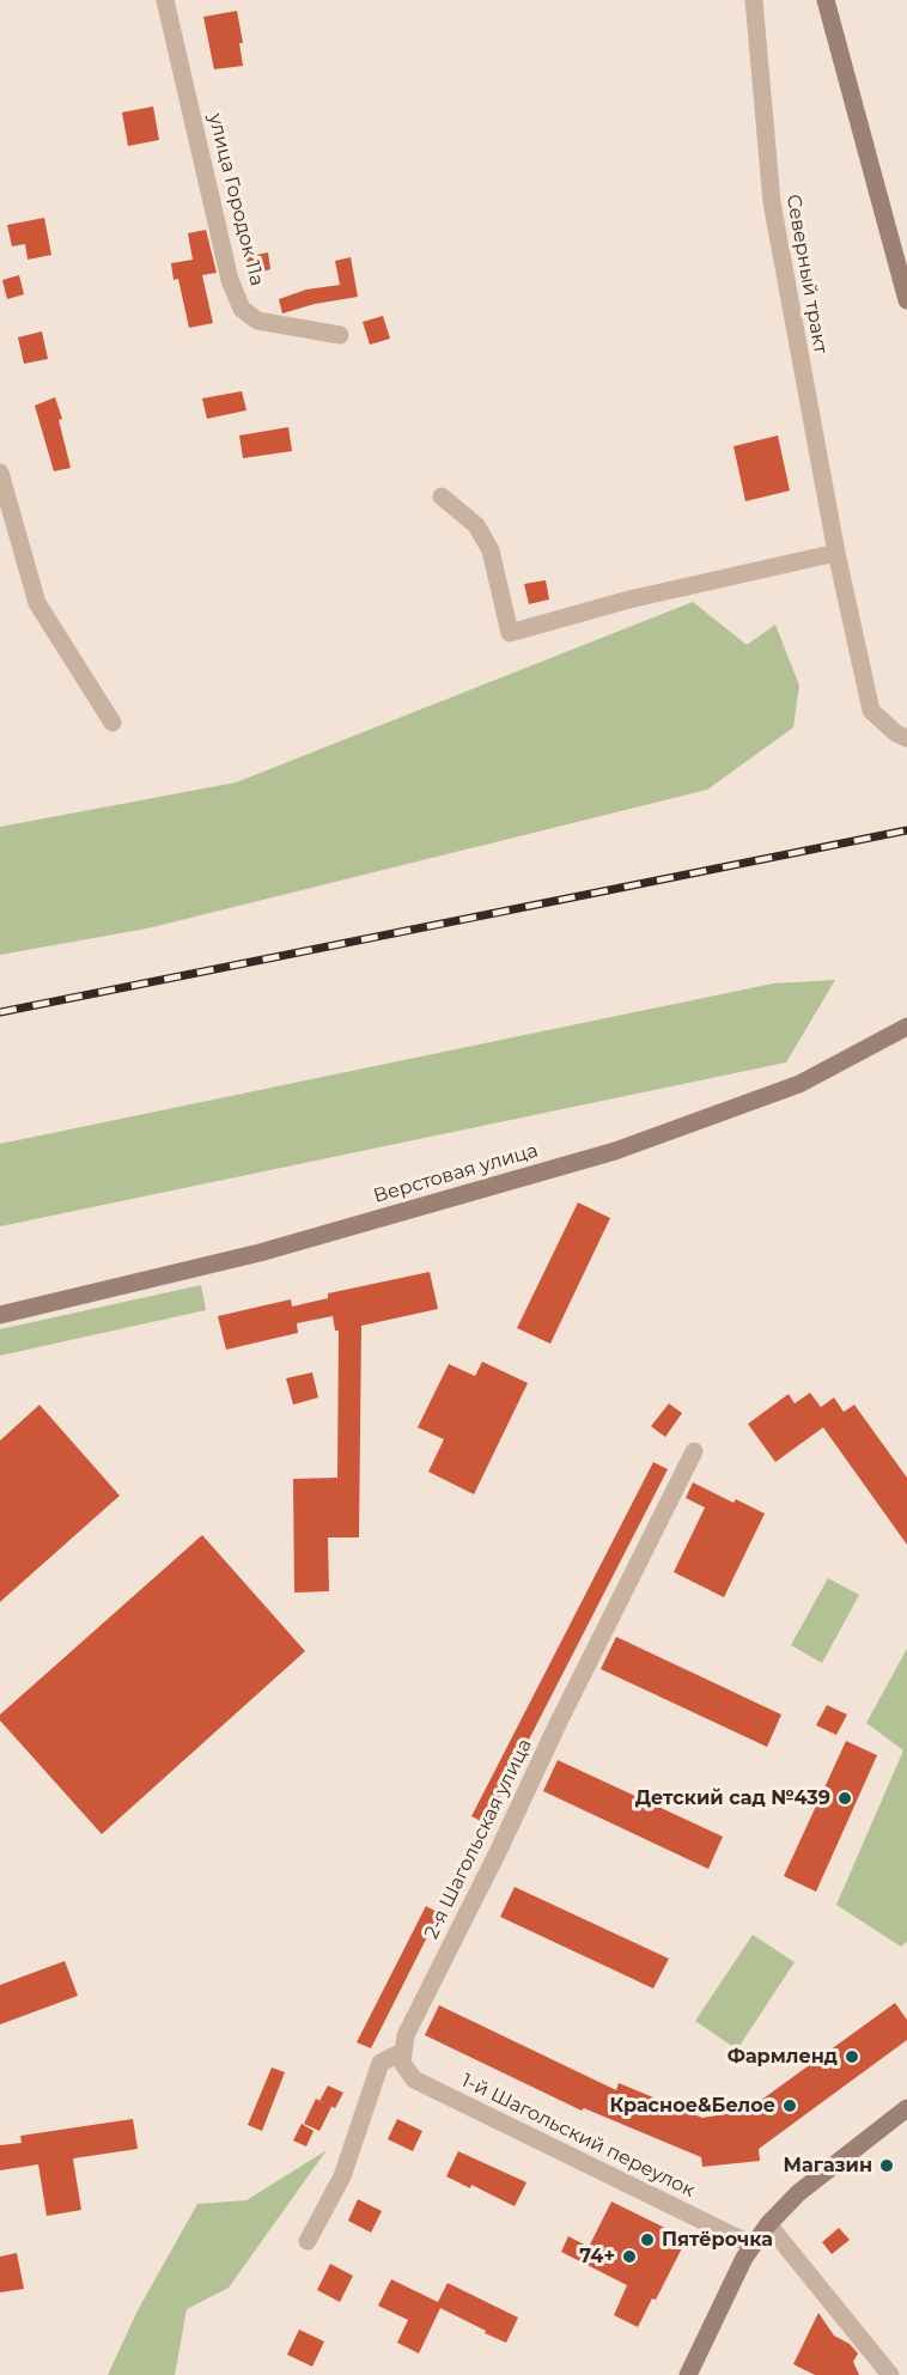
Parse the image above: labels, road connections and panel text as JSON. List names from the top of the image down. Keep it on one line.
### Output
{"streets":{"street":["улица Городок 11а","Северный тракт","Верстовая улица","2-я Шагольская улица","1-й Шагольский переулок"]},"crossings":[["2-я Шагольская улица","1-й Шагольский переулок"]],"places":["Детский сад №439","Фармленд","Красное&Белое","Магазин","Пятёрочка","74+"]}
